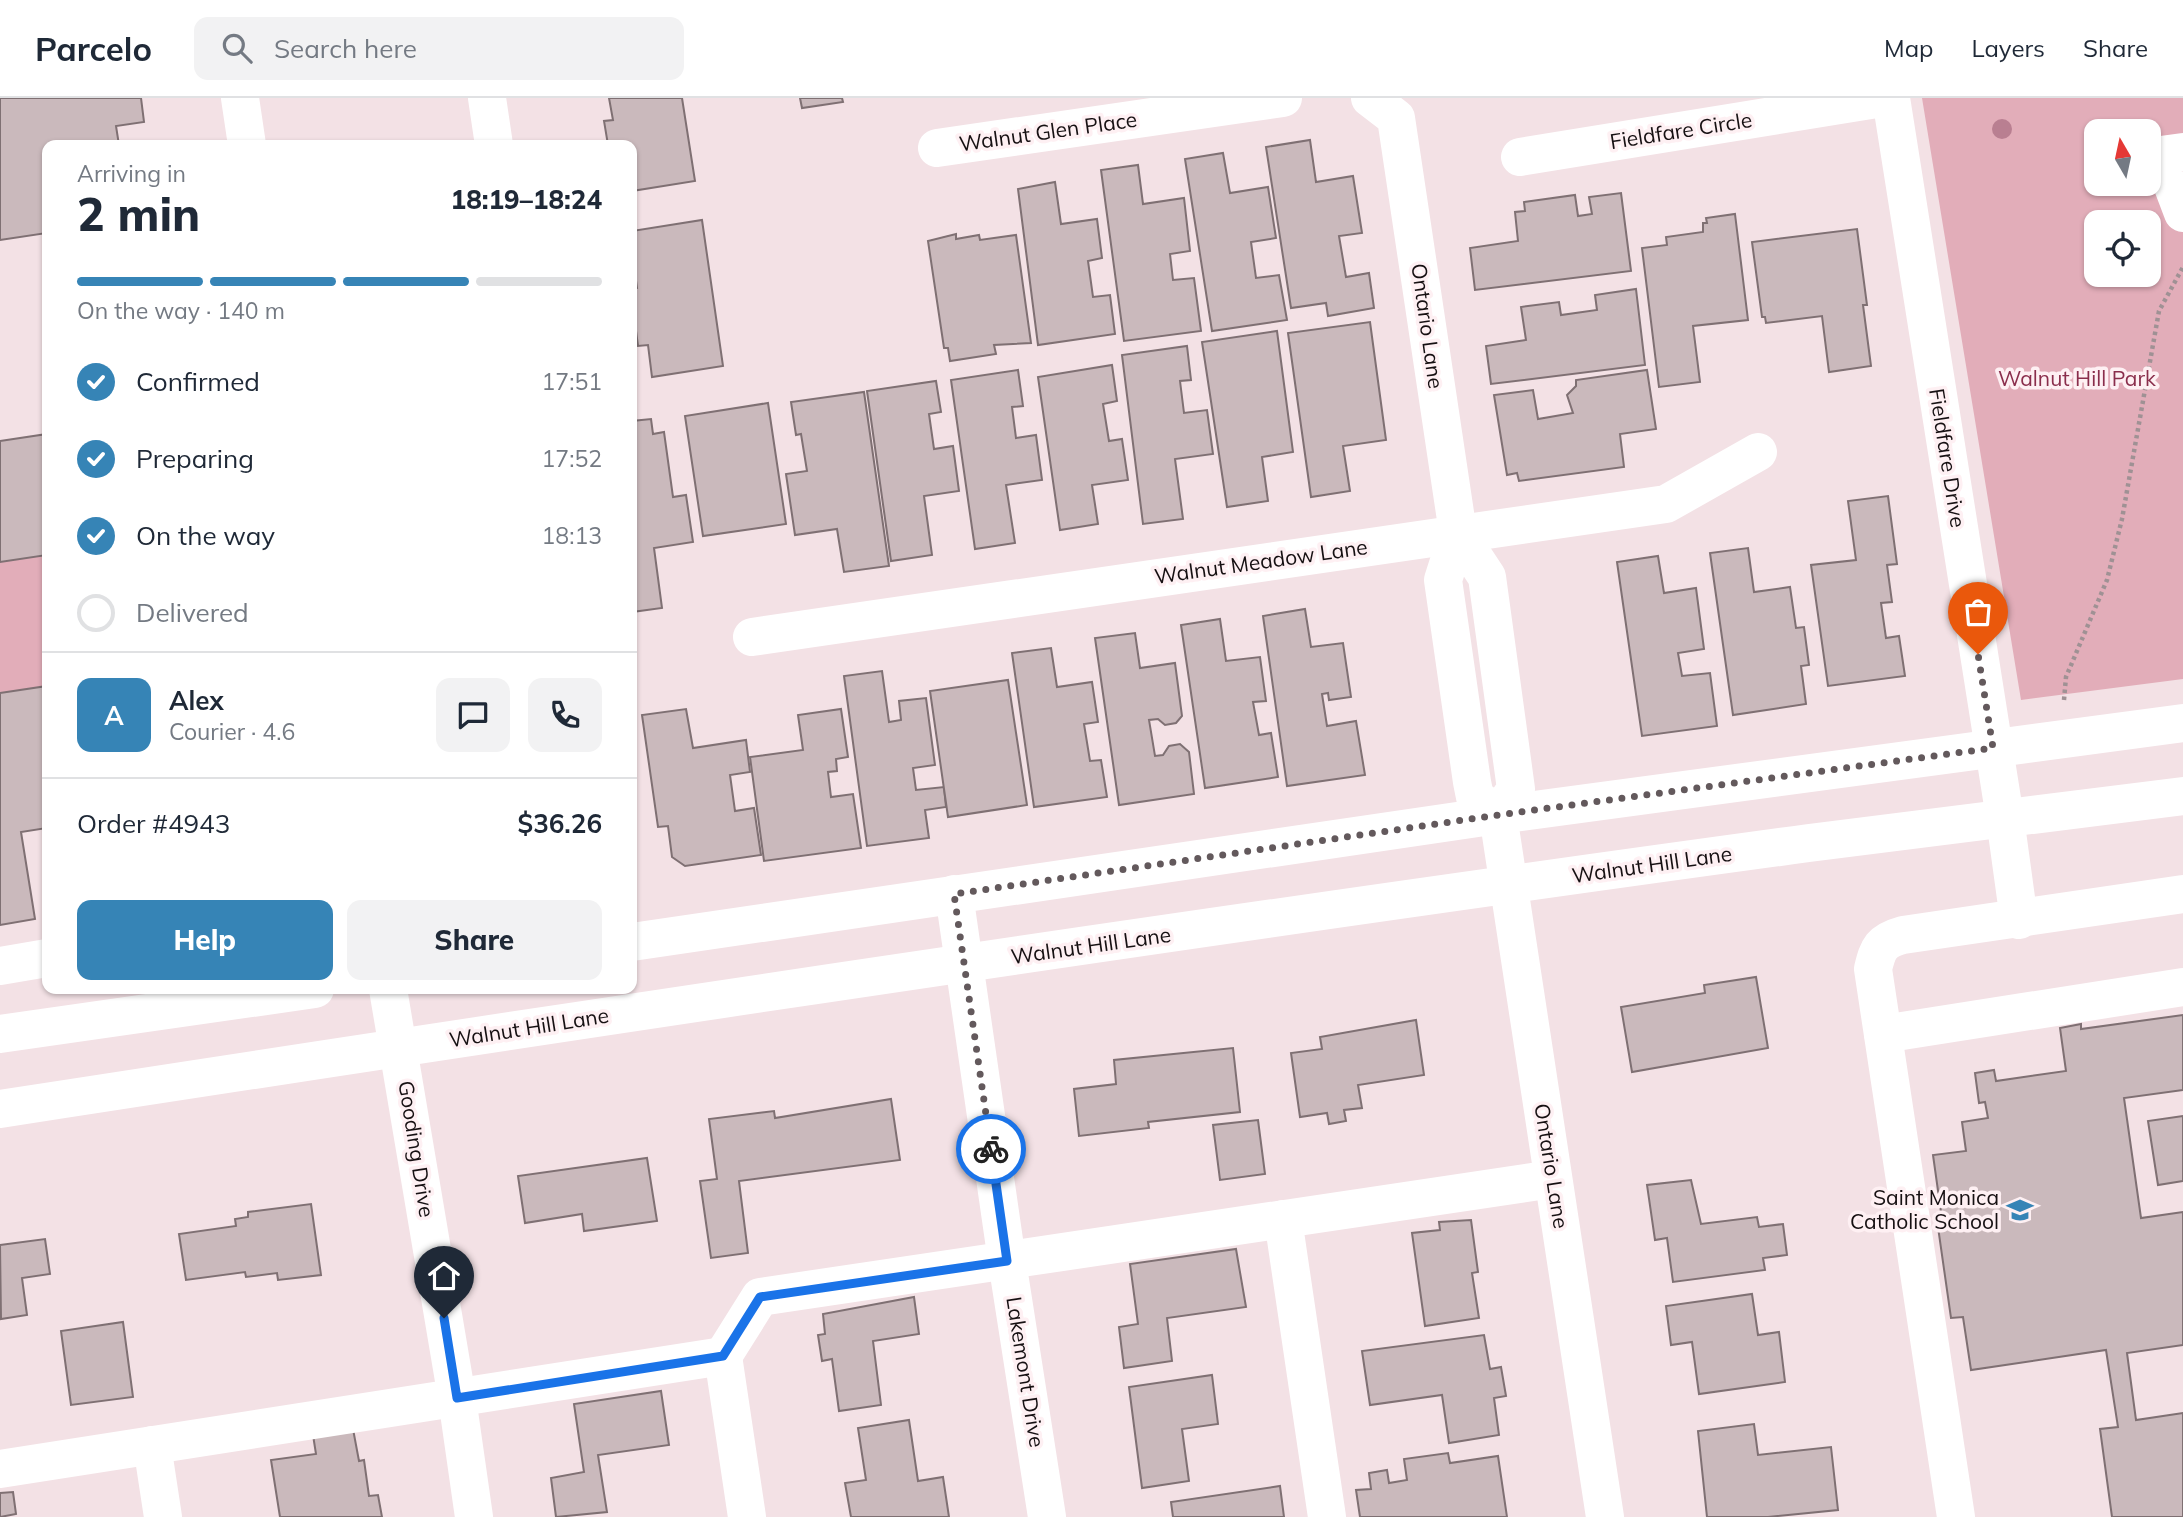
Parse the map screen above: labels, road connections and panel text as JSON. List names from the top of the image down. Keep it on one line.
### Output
{"streets":{"street":["Fieldfare Circle","Walnut Glen Place","Ontario Lane","Fieldfare Drive","Walnut Meadow Lane","Walnut Hill Lane","Gooding Drive","Lakemont Drive"]},"crossings":[["Ontario Lane","Walnut Meadow Lane"],["Ontario Lane","Walnut Hill Lane"],["Fieldfare Drive","Walnut Hill Lane"],["Walnut Hill Lane","Gooding Drive"],["Walnut Hill Lane","Lakemont Drive"]],"parks":["Walnut Hill Park"],"places":{"school or university":["Saint Monica Catholic School"]},"north":"top","page":{"header":"Parcelo","search":"Search here","nav":["Map","Layers","Share"],"heading":["2 min","Arriving in","18:19–18:24"],"panel":["Alex","Courier · 4.6","Order #4943","$36.26"],"bar":"On the way · 140 m","list":[["Confirmed","17:51"],["Preparing","17:52"],["On the way","18:13"],"Delivered"],"round":"A","buttons":["Help","Share"]}}
